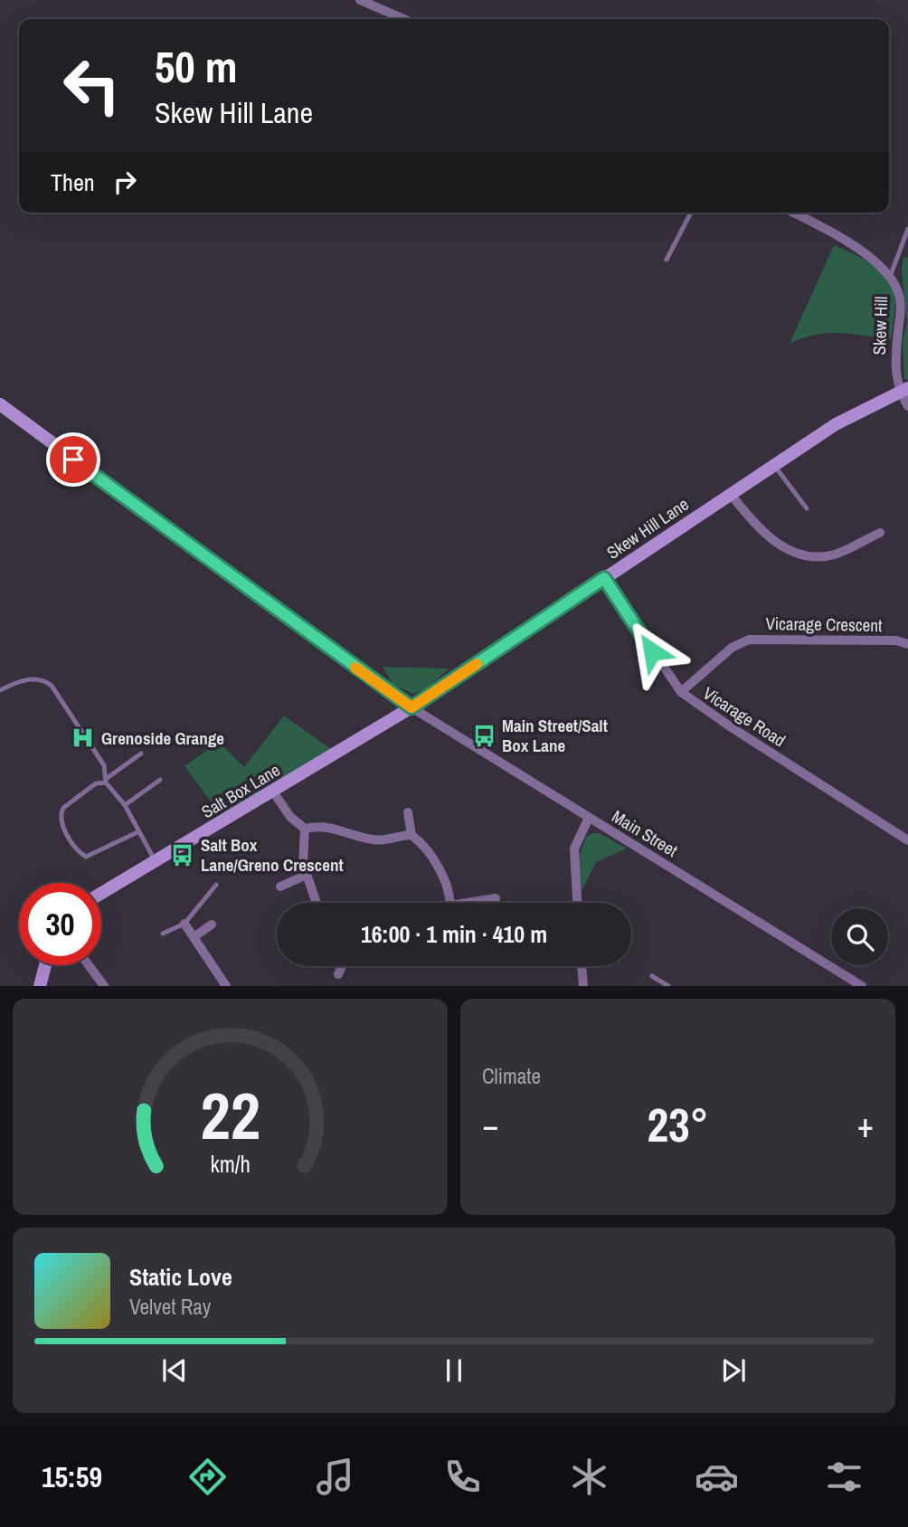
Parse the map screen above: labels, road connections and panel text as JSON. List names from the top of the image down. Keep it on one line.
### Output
{"streets":{"street":["Skew Hill","Skew Hill Lane","Vicarage Crescent","Vicarage Road","Salt Box Lane","Main Street"]},"crossings":[["Skew Hill","Skew Hill Lane"],["Skew Hill Lane","Vicarage Road"],["Skew Hill Lane","Salt Box Lane"],["Skew Hill Lane","Main Street"],["Vicarage Crescent","Vicarage Road"],["Salt Box Lane","Main Street"]],"places":{"bus stop":["Main Street/Salt Box Lane","Salt Box Lane/Greno Crescent"],"hospital":["Grenoside Grange"]},"page":{"turn":["50 m","Skew Hill Lane"],"then":"Then","limit":"30","trip":"16:00 · 1 min · 410 m","tile":"Climate","heat":["−","23°","+"],"song":["Static Love","Velvet Ray"],"tabs":"15:59","gauge":["22","km/h"]}}
